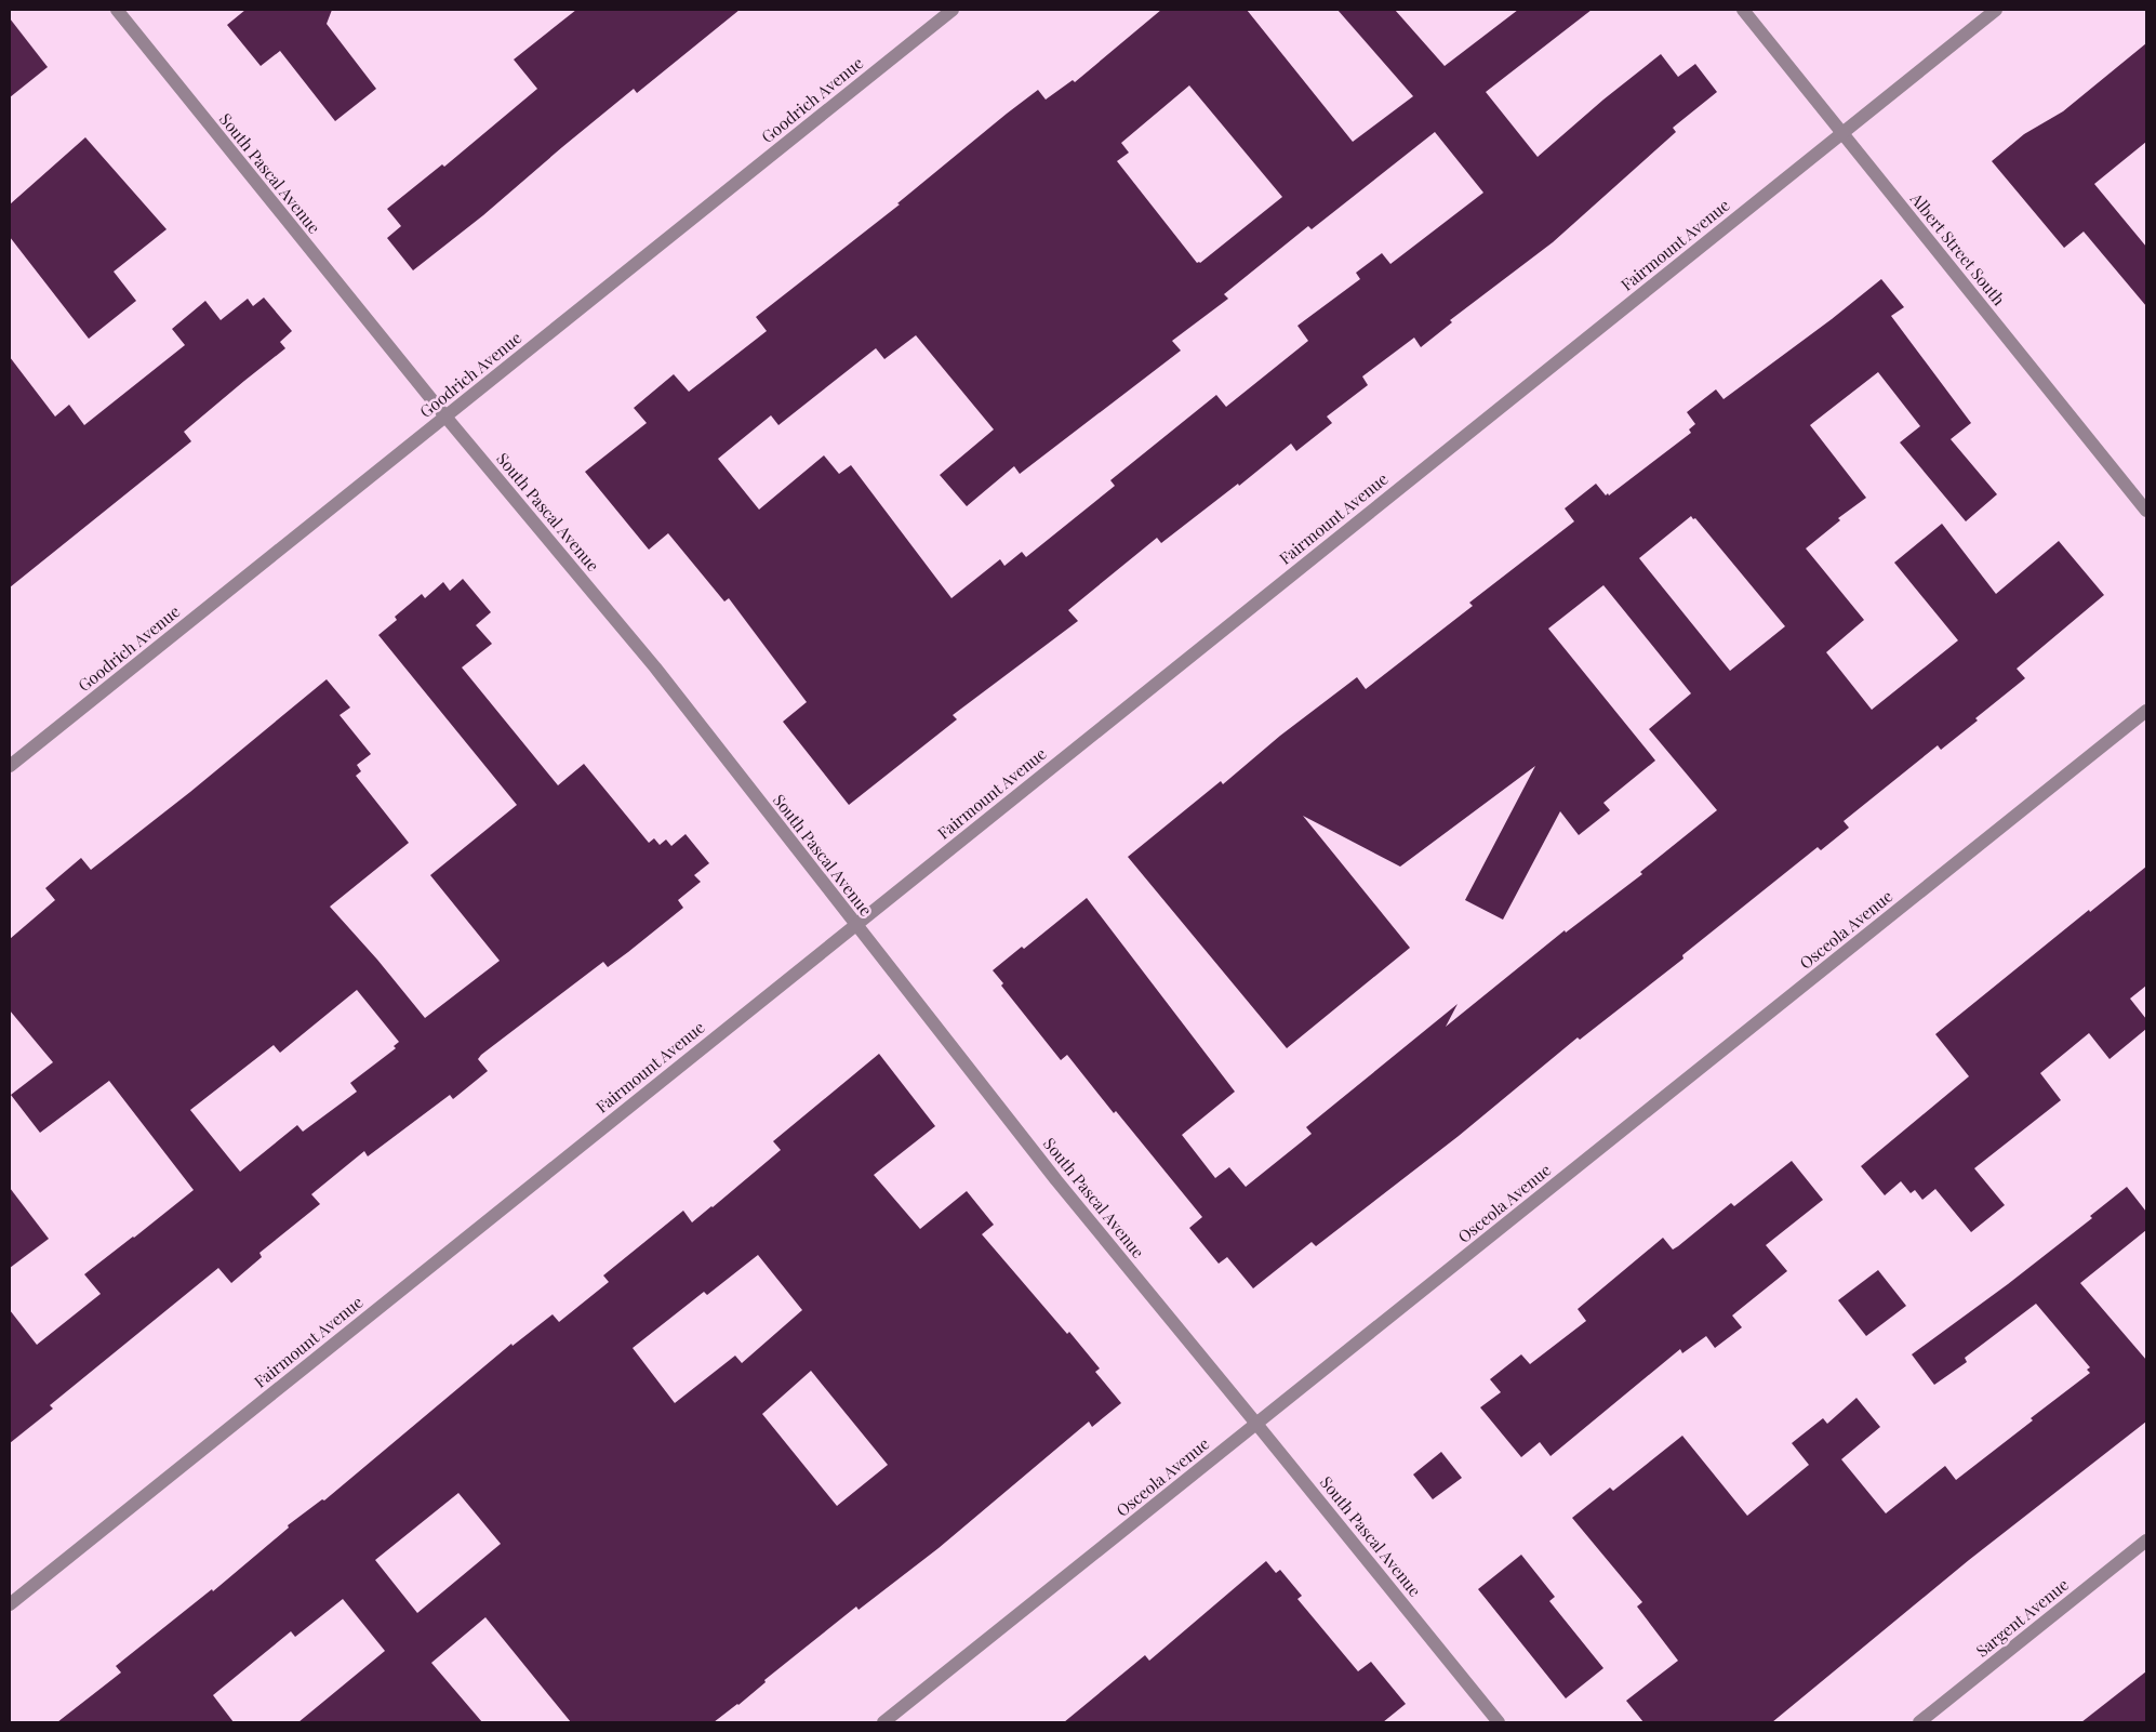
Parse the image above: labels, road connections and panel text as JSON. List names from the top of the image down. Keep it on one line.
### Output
{"streets":{"street":["Goodrich Avenue","South Pascal Avenue","Fairmount Avenue","Albert Street South","Osceola Avenue","Sargent Avenue"]},"crossings":[["Goodrich Avenue","South Pascal Avenue"],["South Pascal Avenue","Fairmount Avenue"],["South Pascal Avenue","Osceola Avenue"],["Fairmount Avenue","Albert Street South"]]}
